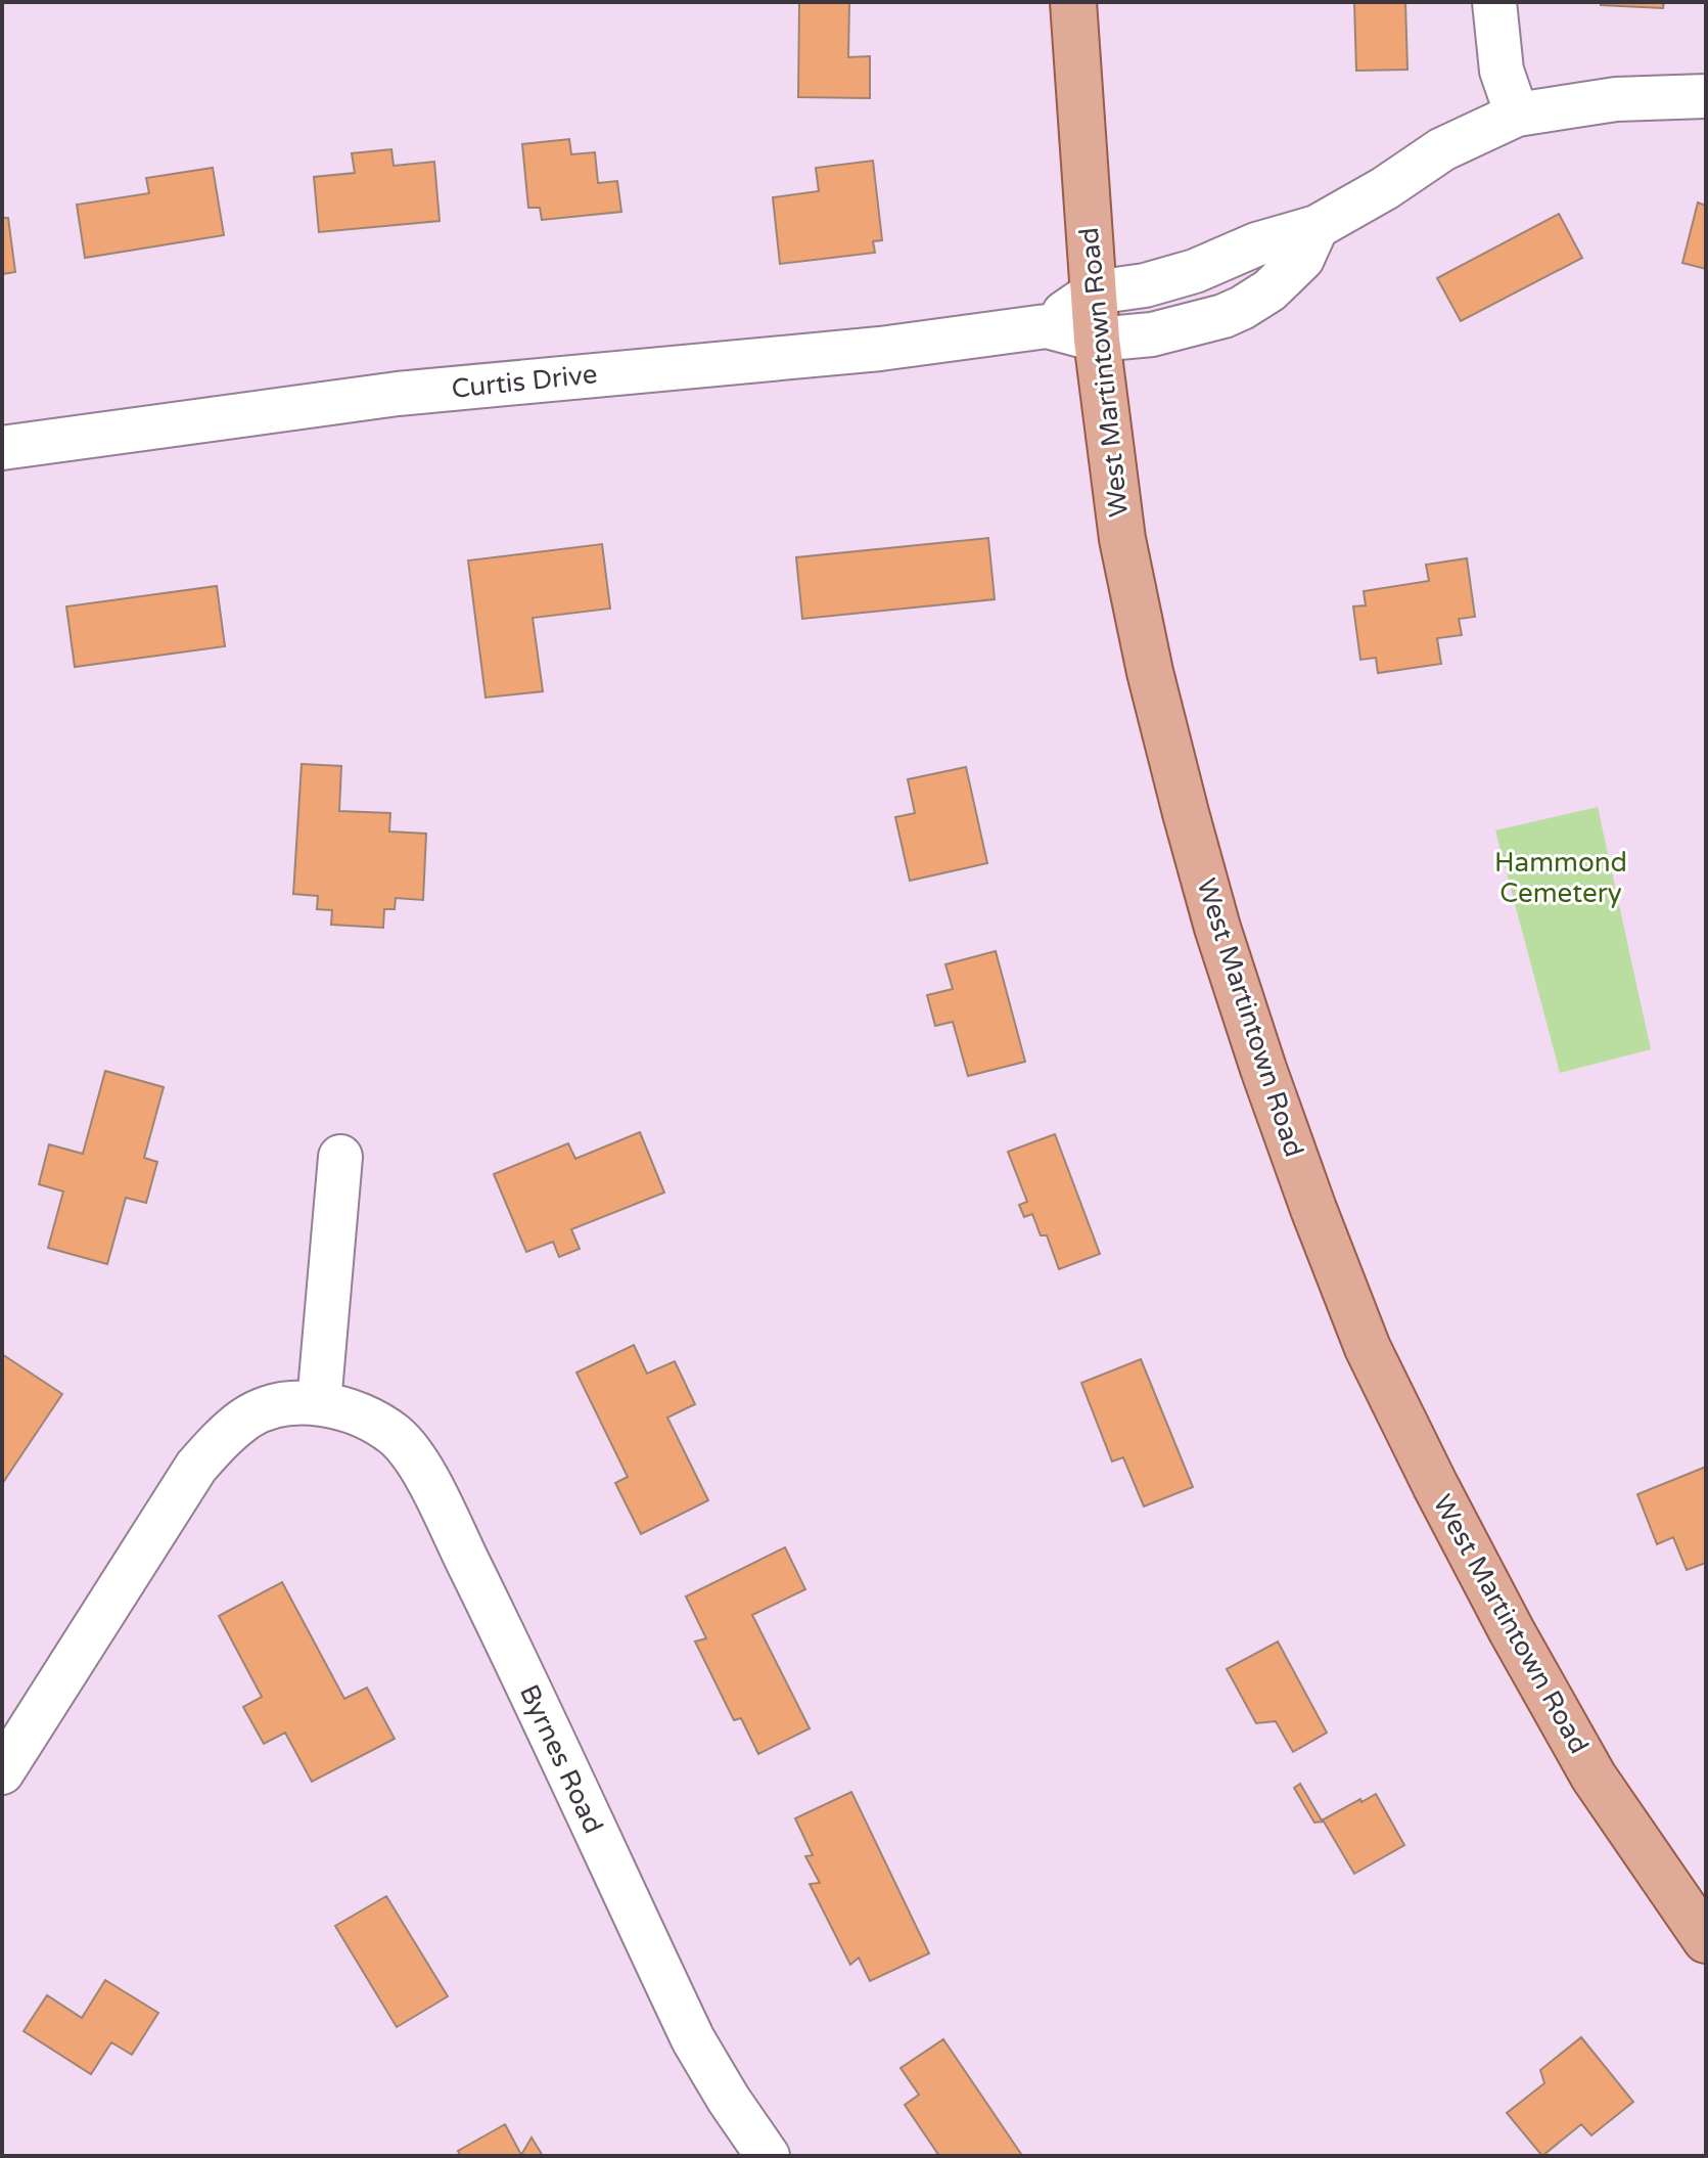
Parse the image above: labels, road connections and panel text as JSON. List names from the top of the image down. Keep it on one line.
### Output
{"streets":{"main road":["West Martintown Road"],"street":["Curtis Drive","Byrnes Road"]},"crossings":[["West Martintown Road","Curtis Drive"]],"parks":["Hammond Cemetery"]}
